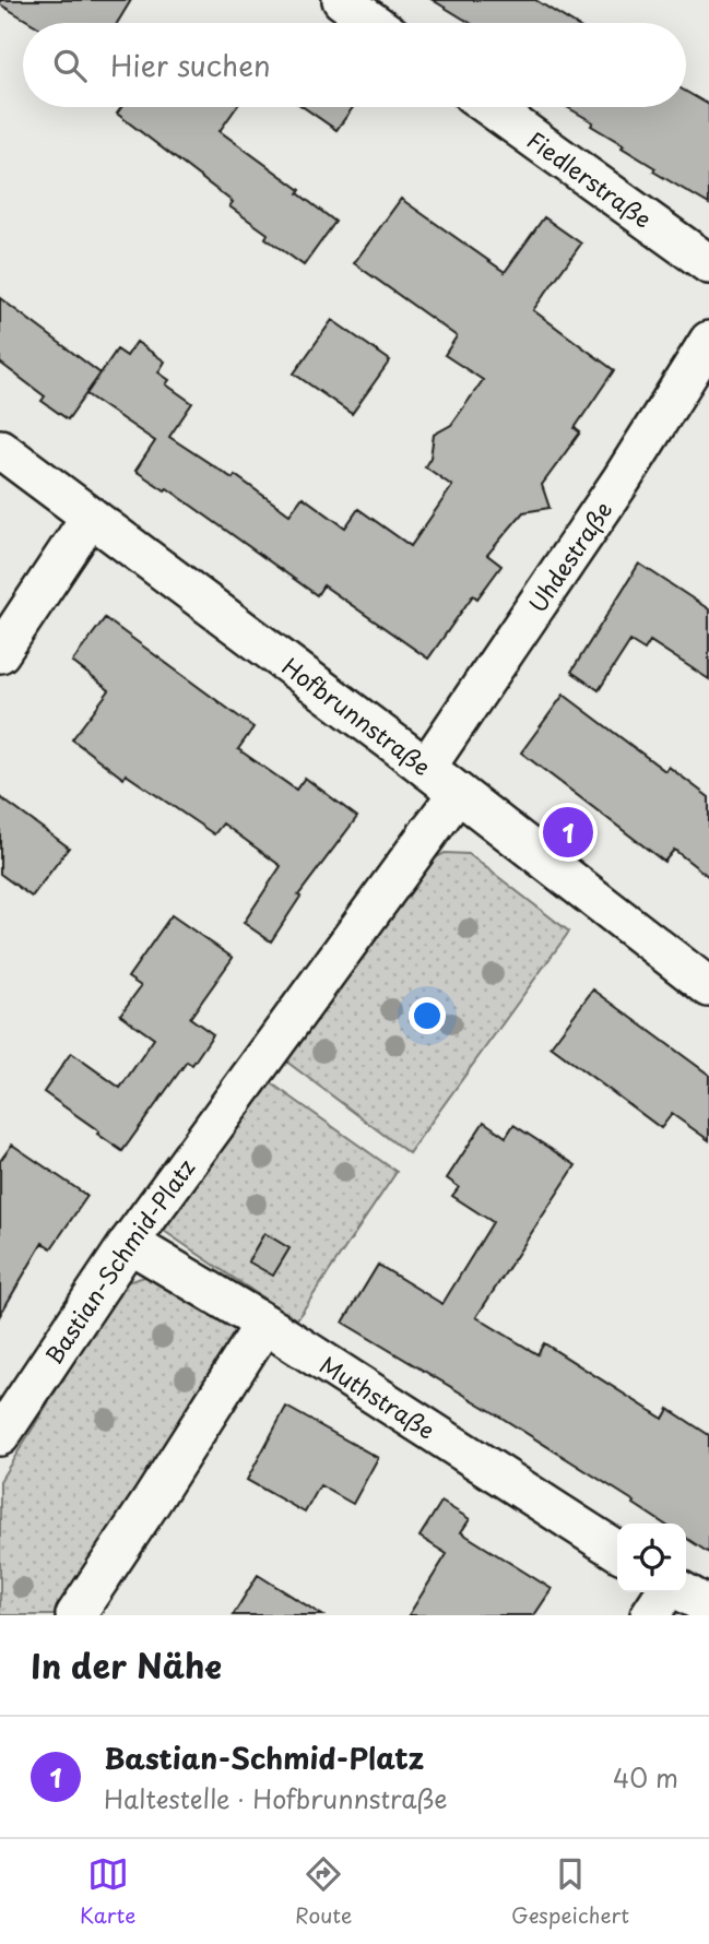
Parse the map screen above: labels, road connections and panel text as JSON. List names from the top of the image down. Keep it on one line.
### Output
{"streets":{"street":["Fiedlerstraße","Uhdestraße","Hofbrunnstraße","Bastian-Schmid-Platz","Muthstraße"]},"crossings":[["Uhdestraße","Hofbrunnstraße"],["Hofbrunnstraße","Bastian-Schmid-Platz"],["Bastian-Schmid-Platz","Muthstraße"]],"page":{"search":"Hier suchen","pins":"1","heading":"In der Nähe","list":[{"mark":"1","name":"Bastian-Schmid-Platz","note":"Haltestelle · Hofbrunnstraße","value":"40 m"}],"nav":["Karte","Route","Gespeichert"]}}
